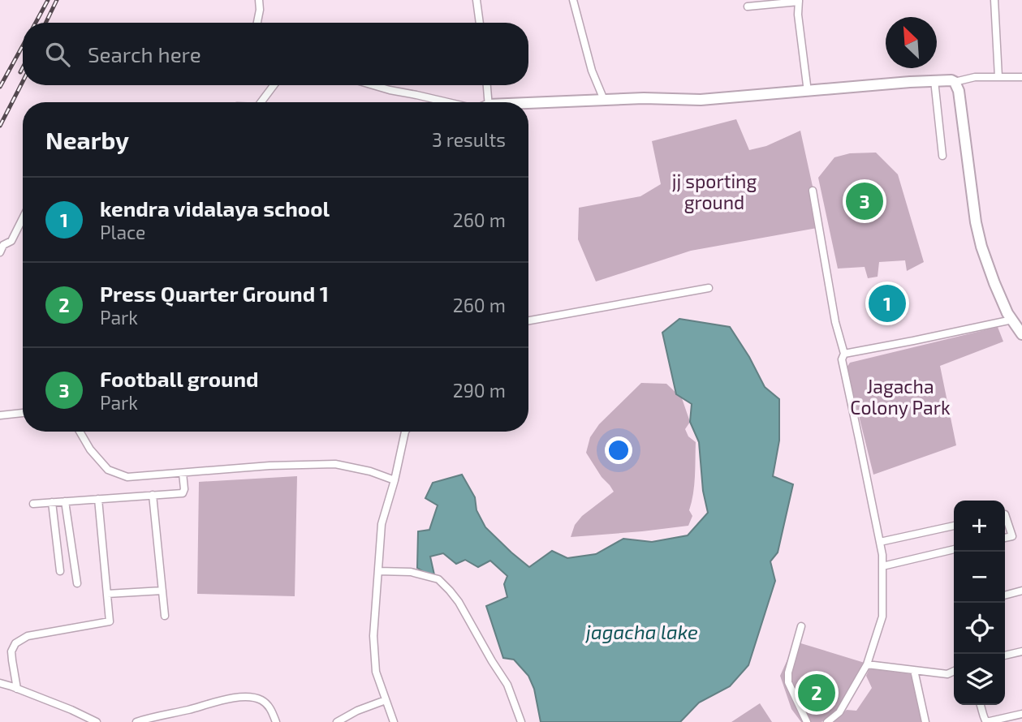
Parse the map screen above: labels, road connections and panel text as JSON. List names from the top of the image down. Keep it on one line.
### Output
{"water":["jagacha lake"],"parks":["jj sporting ground","Jagacha Colony Park"],"north":"top left","page":{"search":"Search here","heading":["Nearby","3 results"],"list":[{"mark":"1","name":"kendra vidalaya school","note":"Place","value":"260 m"},{"mark":"2","name":"Press Quarter Ground 1","note":"Park","value":"260 m"},{"mark":"3","name":"Football ground","note":"Park","value":"290 m"}],"pins":["3","1","2"],"map_buttons":["+","−"]}}
